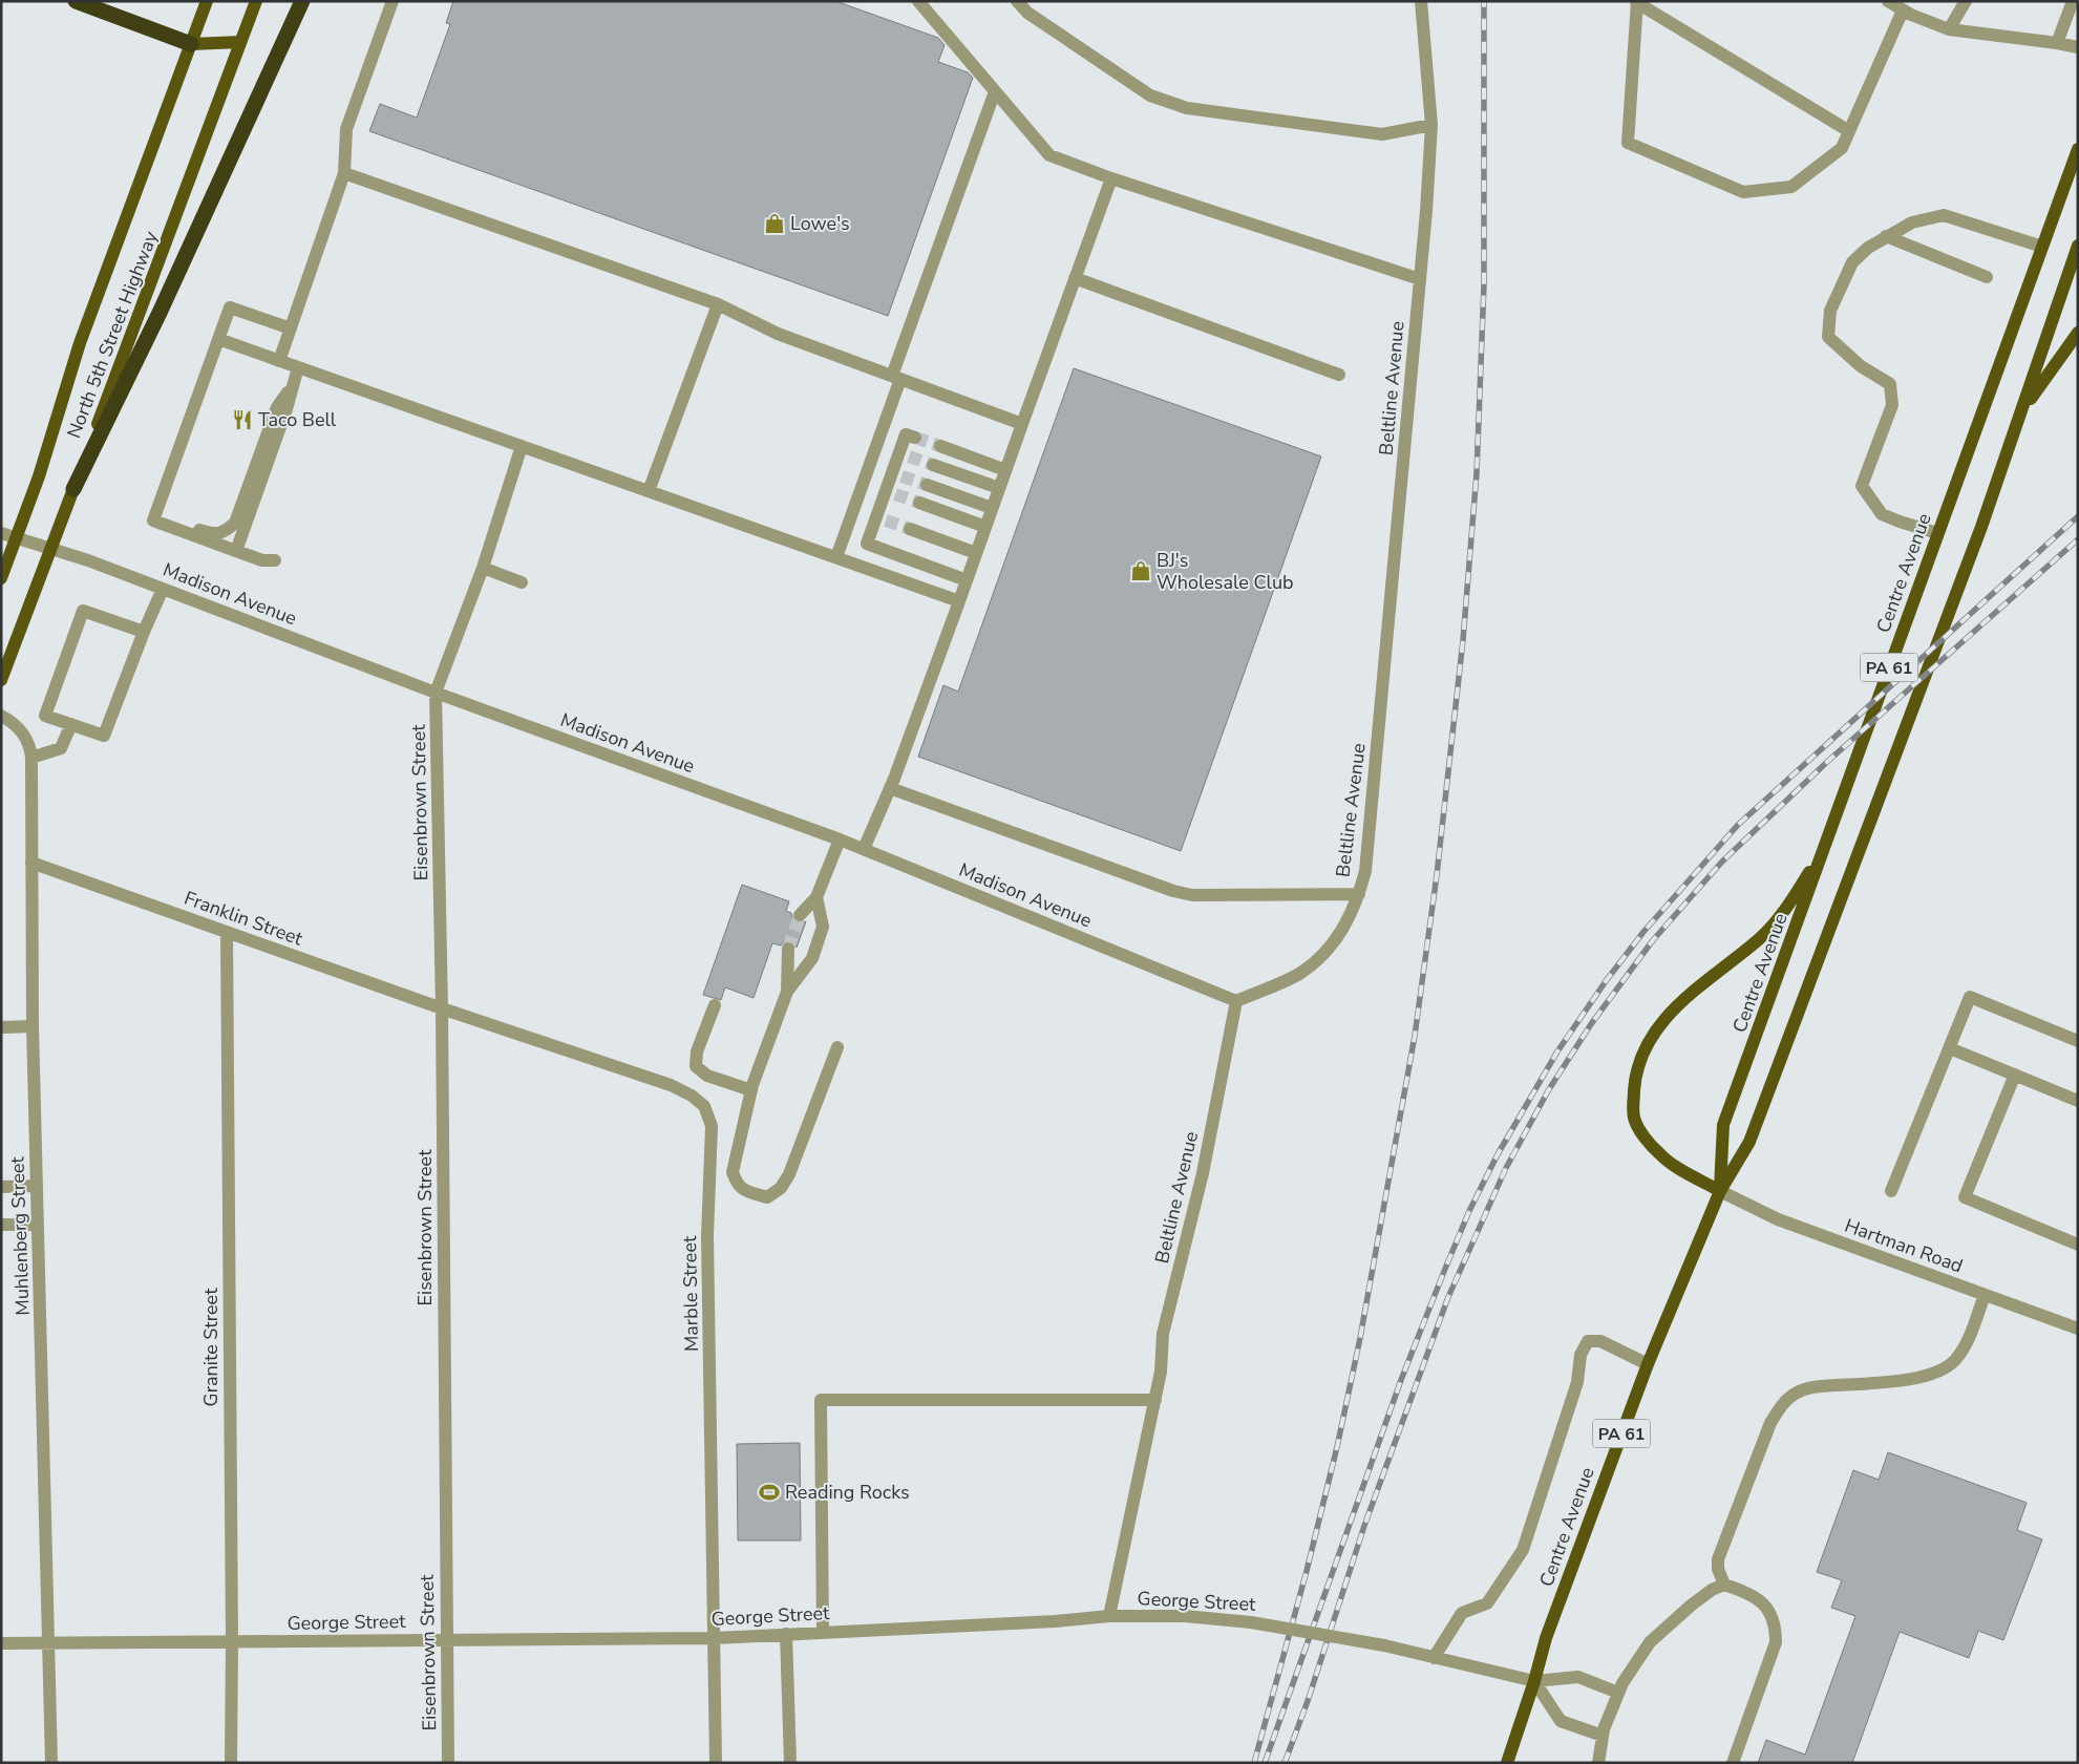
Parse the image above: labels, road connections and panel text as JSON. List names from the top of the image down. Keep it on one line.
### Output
{"streets":{"main road":["North 5th Street Highway","Centre Avenue","PA 61"],"street":["Beltline Avenue","Madison Avenue","Eisenbrown Street","Franklin Street","Muhlenberg Street","Hartman Road","Marble Street","Granite Street","George Street"]},"crossings":[["North 5th Street Highway","Madison Avenue"],["Beltline Avenue","Madison Avenue"],["Beltline Avenue","George Street"],["Centre Avenue","Hartman Road"],["Centre Avenue","George Street"],["Madison Avenue","Eisenbrown Street"],["Eisenbrown Street","Franklin Street"],["Eisenbrown Street","Marble Street"],["Eisenbrown Street","George Street"],["Franklin Street","Muhlenberg Street"],["Franklin Street","Marble Street"],["Franklin Street","Granite Street"],["Muhlenberg Street","George Street"],["Marble Street","George Street"],["Granite Street","George Street"]],"places":{"shop":["Lowe's","BJ's Wholesale Club"],"restaurant":["Taco Bell"],"sports":["Reading Rocks"]}}
